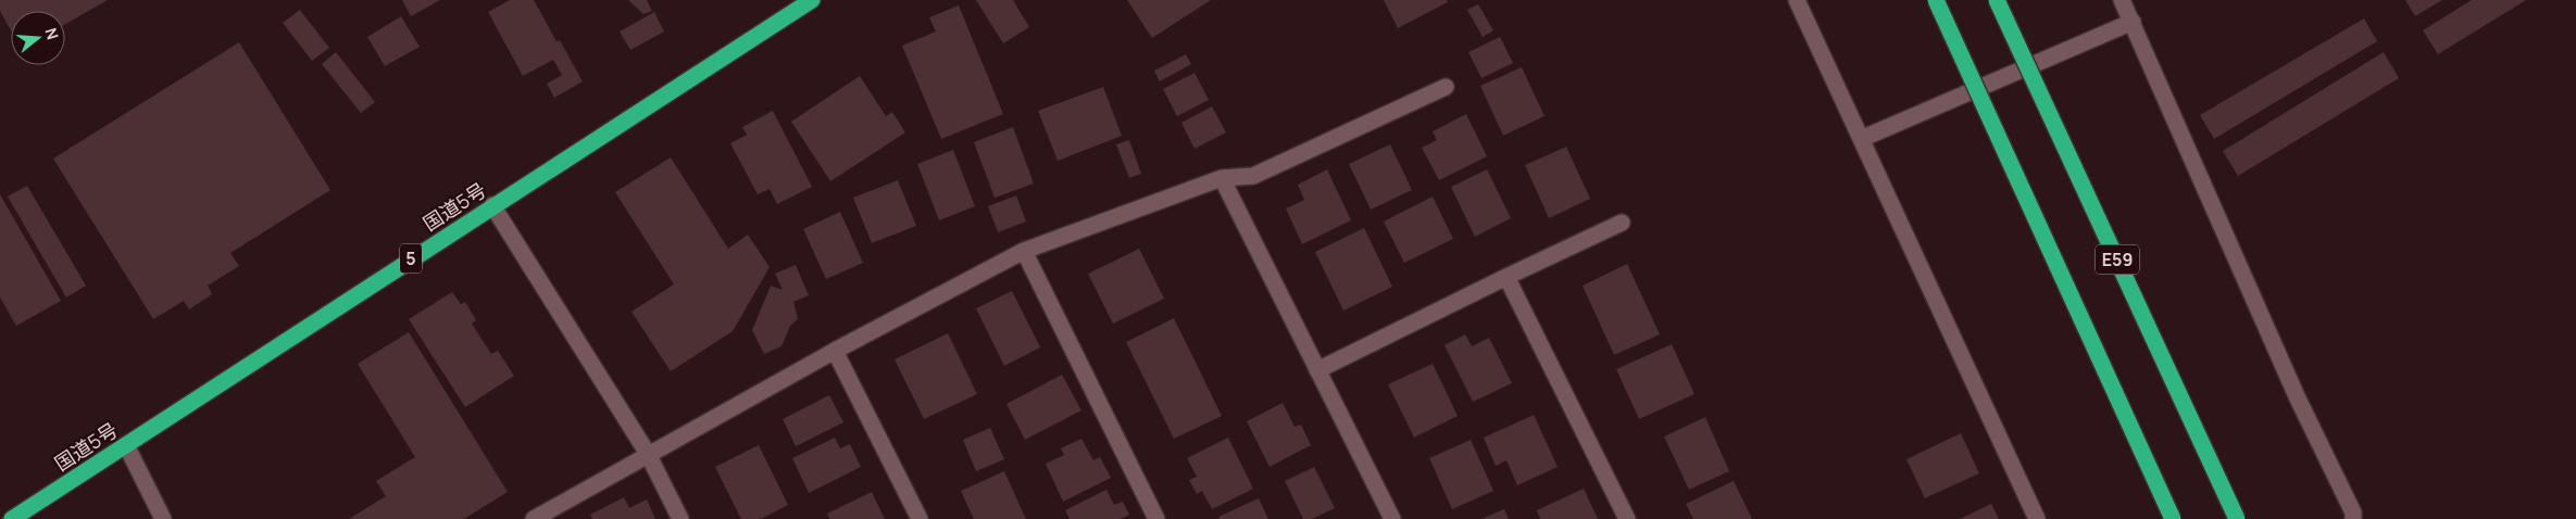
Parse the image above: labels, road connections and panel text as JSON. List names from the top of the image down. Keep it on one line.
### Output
{"streets":{"highway":["国道5号","5","E59"]},"north":"right"}
